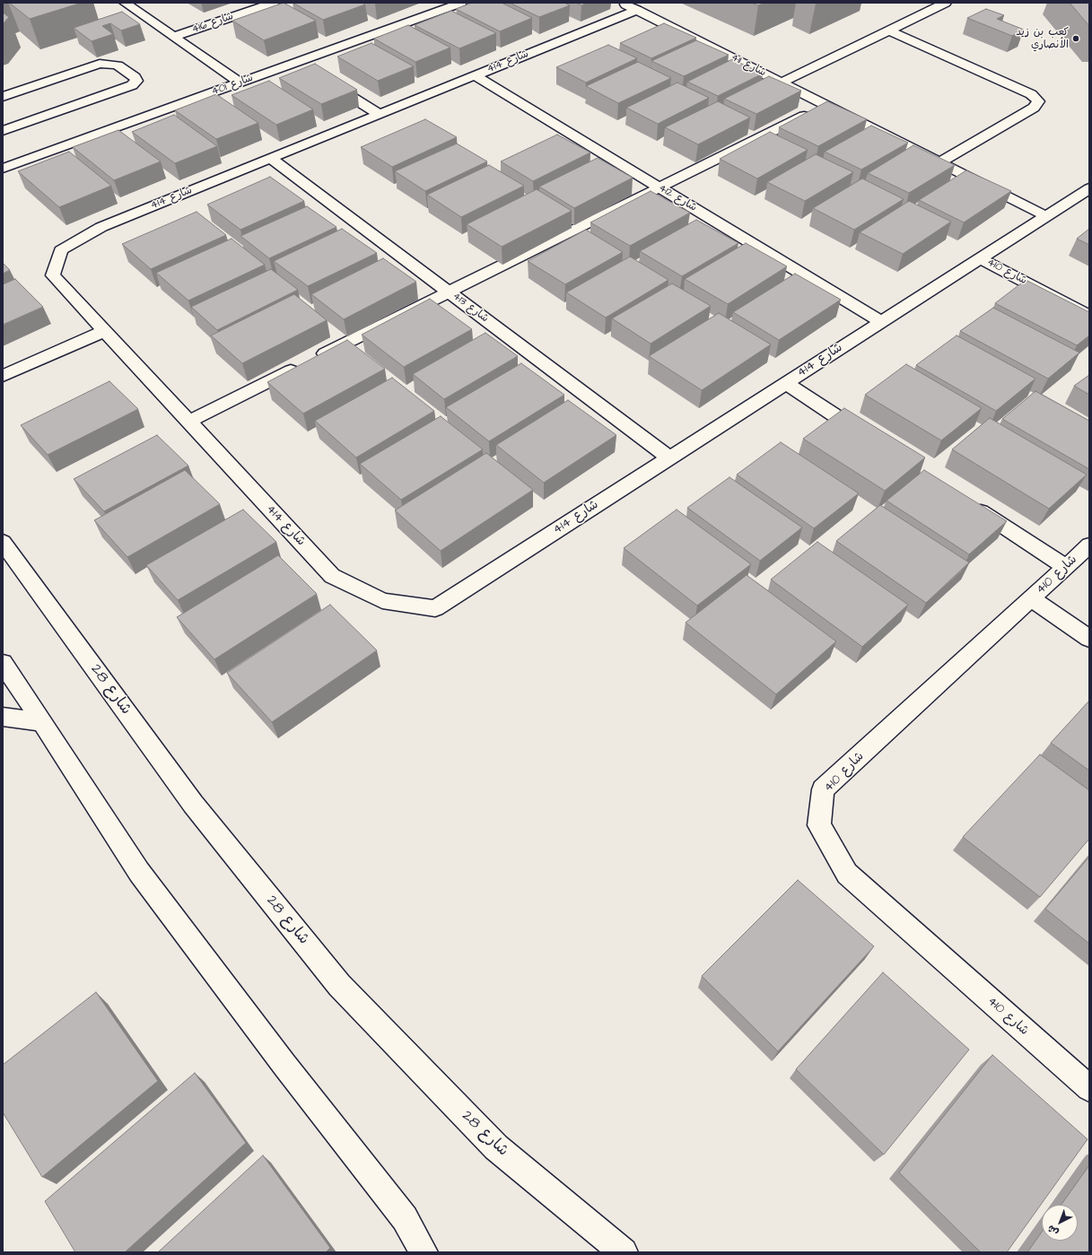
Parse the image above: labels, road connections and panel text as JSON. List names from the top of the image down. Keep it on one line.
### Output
{"streets":{"street":["شارع 416","شارع 414","شارع 411","شارع 401","شارع 412","شارع 410","شارع 413","شارع 28"]},"crossings":[["شارع 416","شارع 401"],["شارع 414","شارع 411"],["شارع 414","شارع 412"],["شارع 414","شارع 410"],["شارع 414","شارع 413"]],"places":["كعب بن زيد الأنصاري"],"north":"bottom left"}
